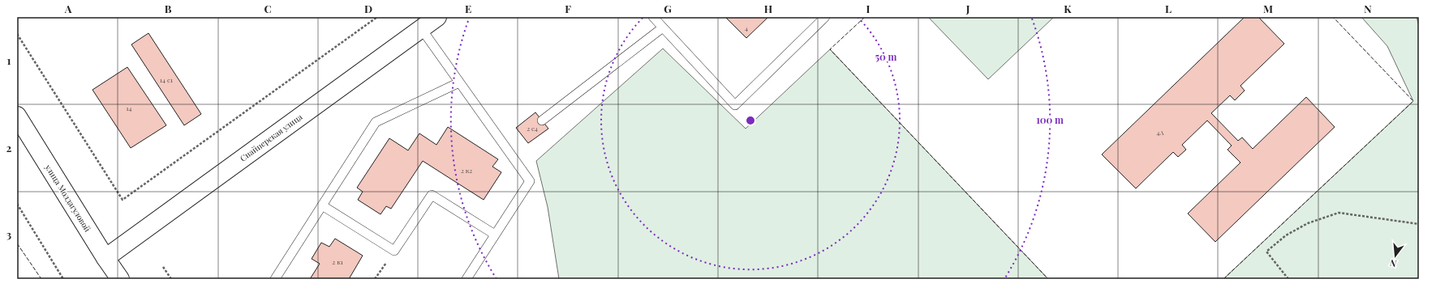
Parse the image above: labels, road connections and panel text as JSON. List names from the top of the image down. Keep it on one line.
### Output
{"streets":{"street":["Снайперская улица","улица Молдагуловой"]},"crossings":[["Снайперская улица","улица Молдагуловой"]],"house_numbers":["4","14 с1","14","2 с4","4А","2 к2","2 к1"],"north":"bottom","grid":{"columns":["A","B","C","D","E","F","G","H","I","J","K","L","M","N"],"rows":["1","2","3"]},"rings":["50 m","100 m"]}
